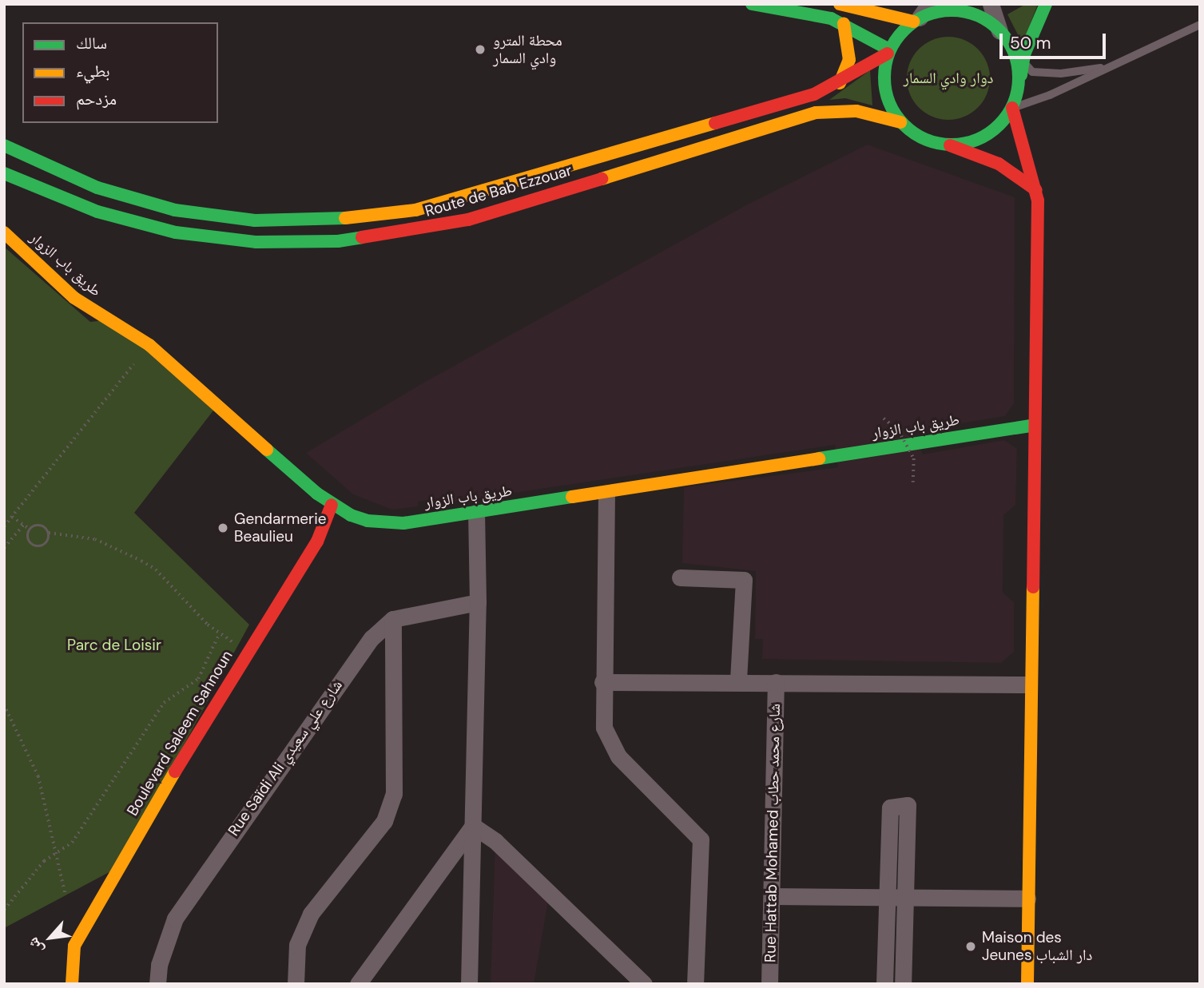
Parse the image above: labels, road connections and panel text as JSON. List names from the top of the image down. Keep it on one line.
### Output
{"streets":{"main road":["Route de Bab Ezzouar","طريق باب الزوار","Boulevard Saleem Sahnoun"],"street":["Rue Saïdi Ali شارع علي سعيدي","Rue Hattab Mohamed شارع محمد حطاب"]},"crossings":[["طريق باب الزوار","Boulevard Saleem Sahnoun"]],"parks":["دوار وادي السمار","Parc de Loisir"],"places":["محطة المترو وادي السمار","Gendarmerie Beaulieu","Maison des Jeunes دار الشباب"],"legend":["سالك","بطيء","مزدحم"],"scale_bar":"50 m","north":"bottom left"}
